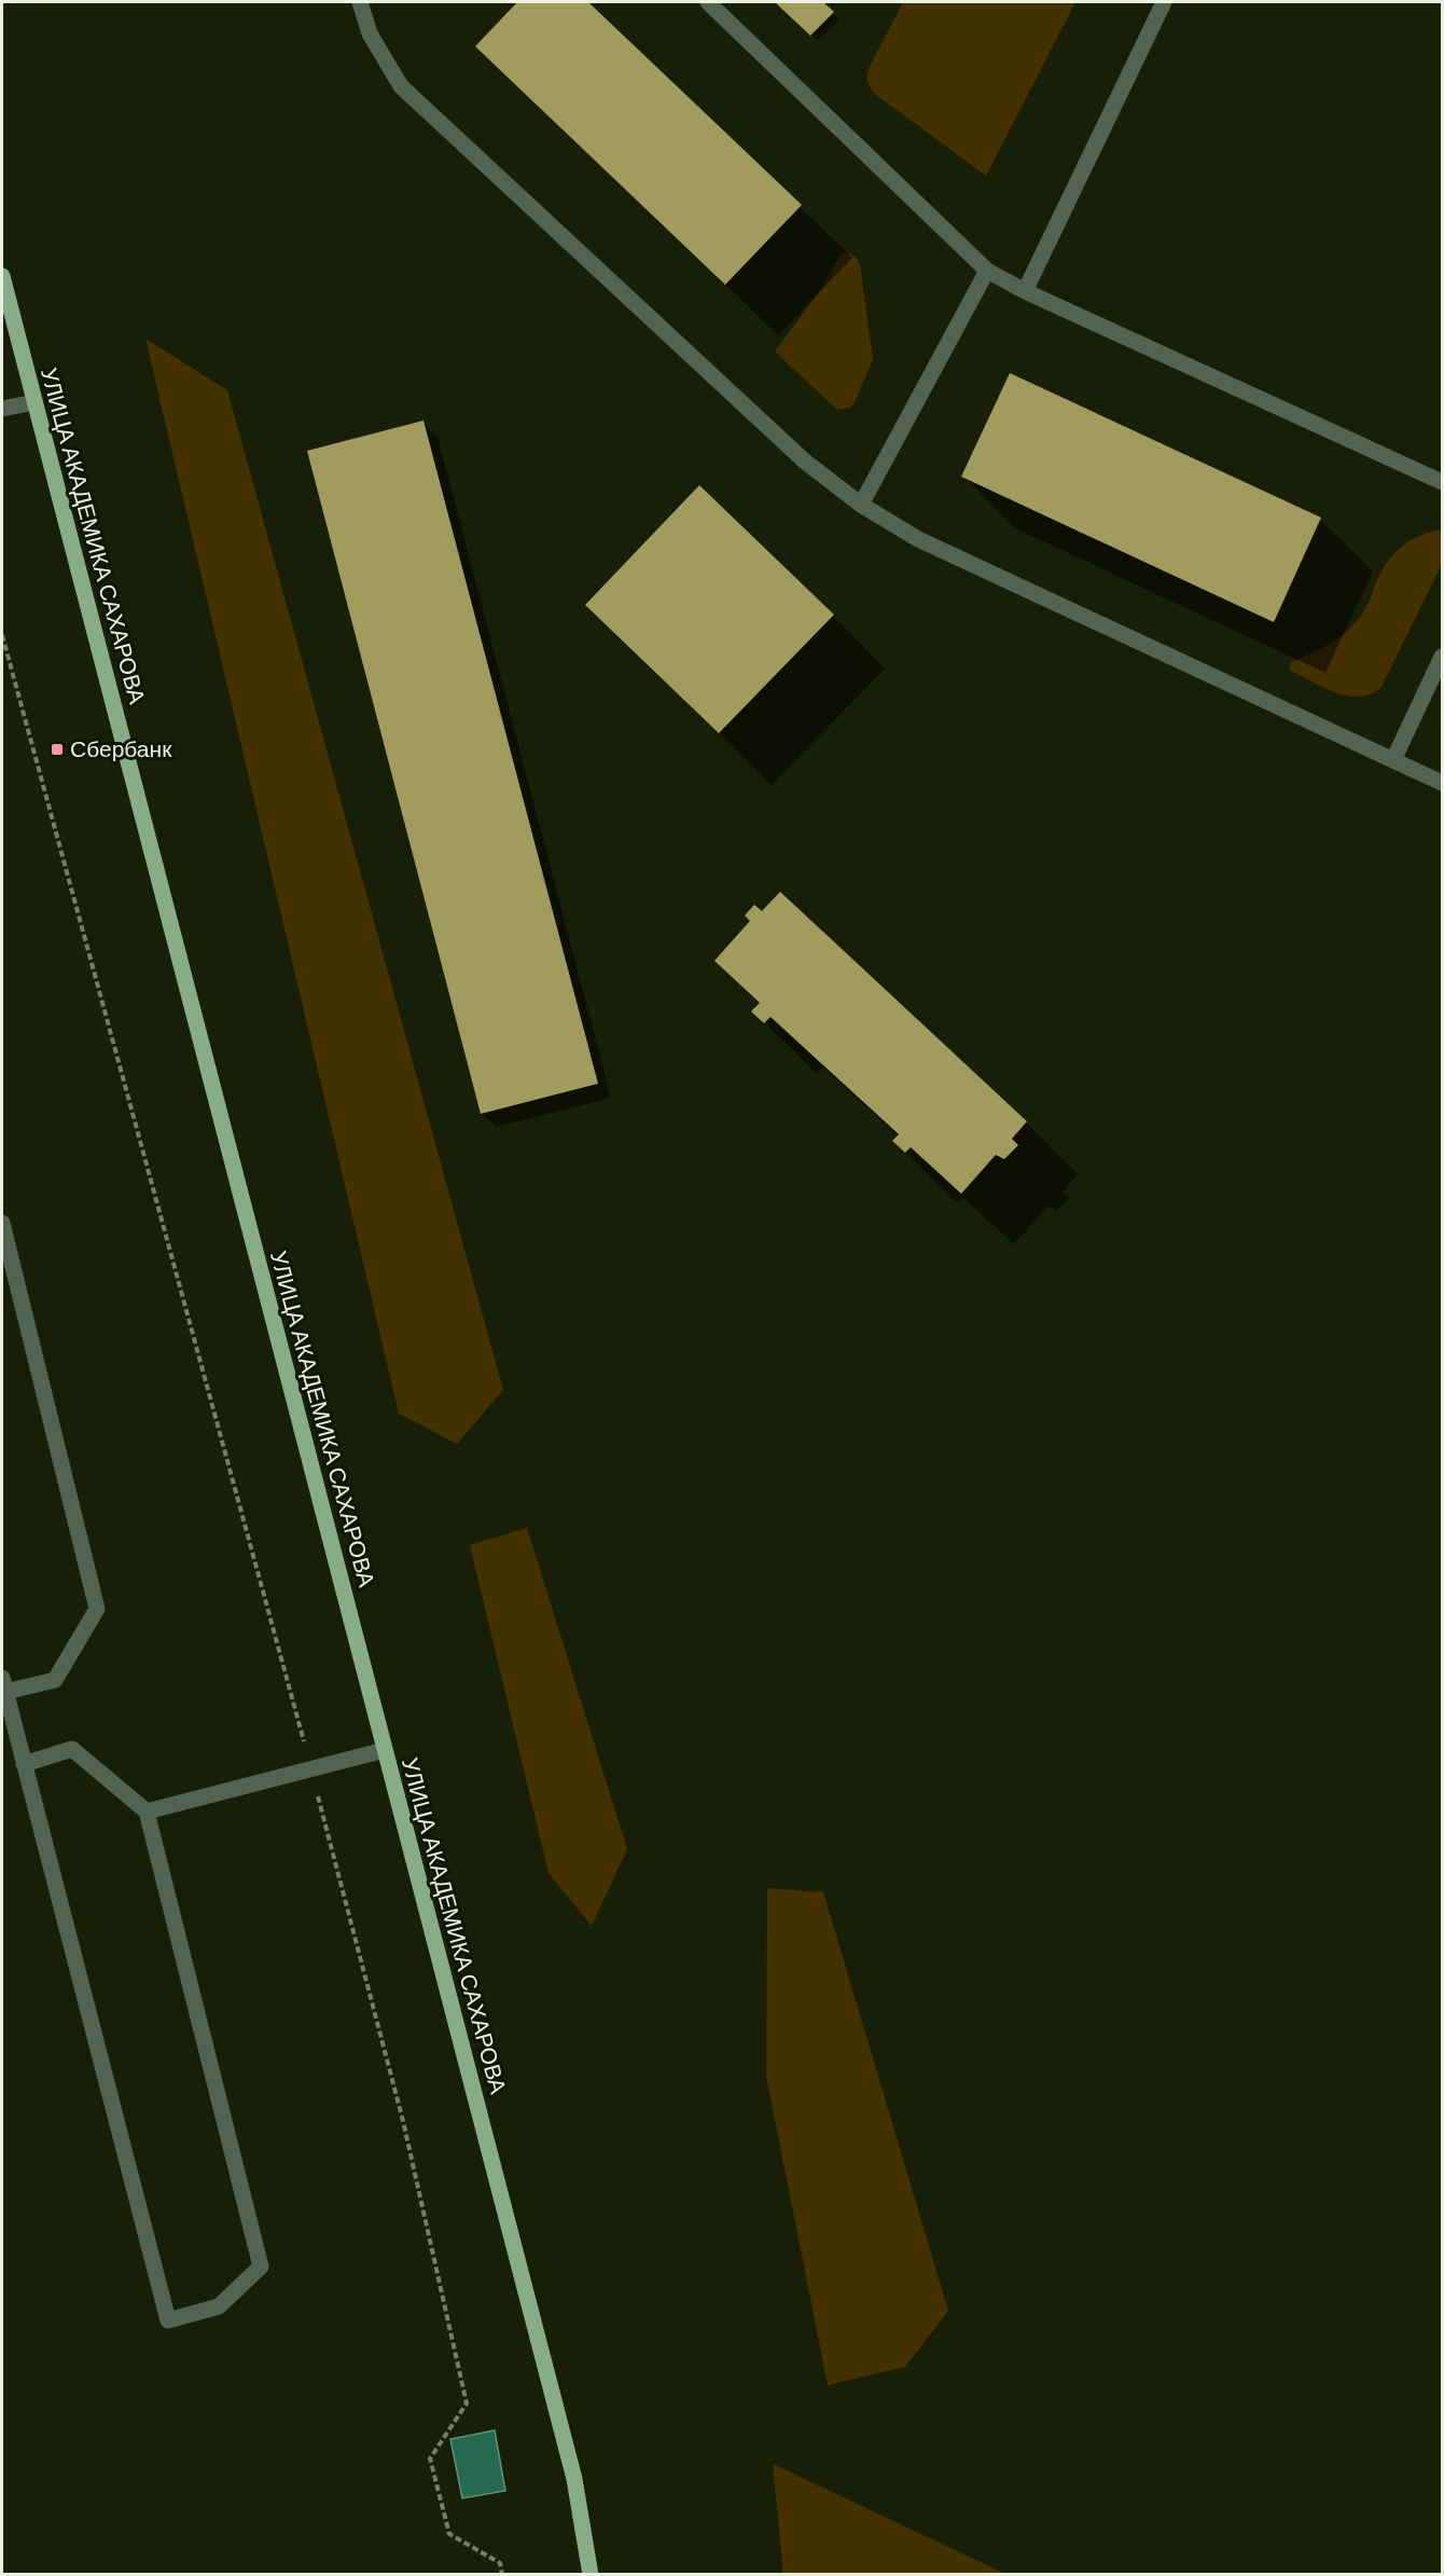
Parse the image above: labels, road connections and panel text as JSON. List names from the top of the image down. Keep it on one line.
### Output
{"streets":{"main road":["УЛИЦА АКАДЕМИКА САХАРОВА"]},"places":{"transit":["Сбербанк"]}}
